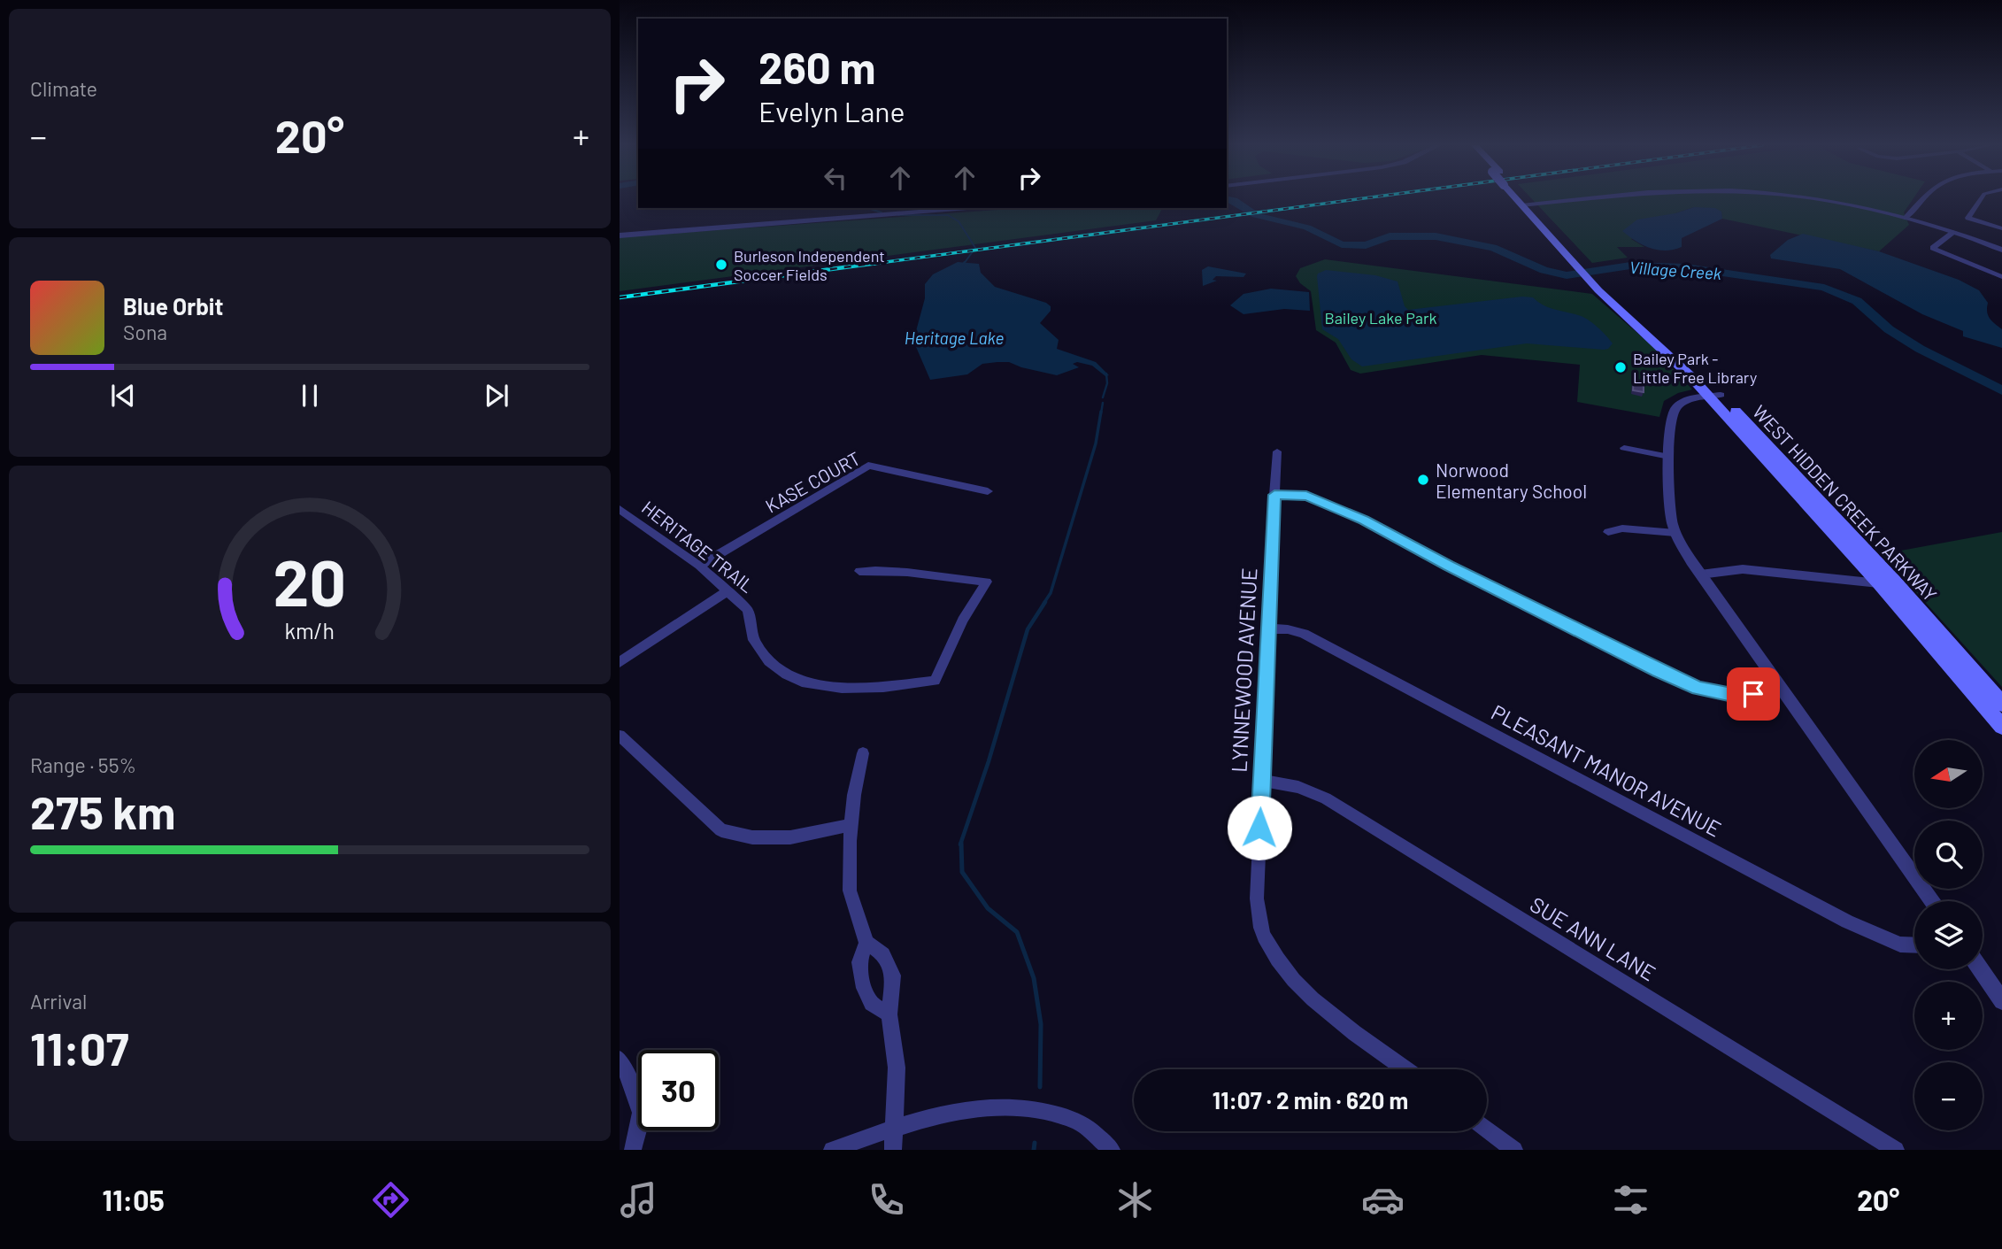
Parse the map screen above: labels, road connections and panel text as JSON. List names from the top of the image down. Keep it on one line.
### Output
{"streets":{"main road":["WEST HIDDEN CREEK PARKWAY"],"street":["KASE COURT","HERITAGE TRAIL","LYNNEWOOD AVENUE","PLEASANT MANOR AVENUE","SUE ANN LANE"]},"crossings":[["KASE COURT","HERITAGE TRAIL"],["LYNNEWOOD AVENUE","PLEASANT MANOR AVENUE"],["LYNNEWOOD AVENUE","SUE ANN LANE"]],"water":["Village Creek","Heritage Lake"],"parks":["Bailey Lake Park"],"places":["Burleson Independent Soccer Fields","Bailey Park - Little Free Library","Norwood Elementary School"],"north":"left","page":{"tile":["Climate",["Range · 55%","275 km"],["Arrival","11:07"]],"turn":["260 m","Evelyn Lane"],"heat":["−","20°","+"],"song":["Blue Orbit","Sona"],"map_buttons":["+","−"],"limit":"30","trip":"11:07 · 2 min · 620 m","tabs":["11:05","20°"],"gauge":["20","km/h"]}}
